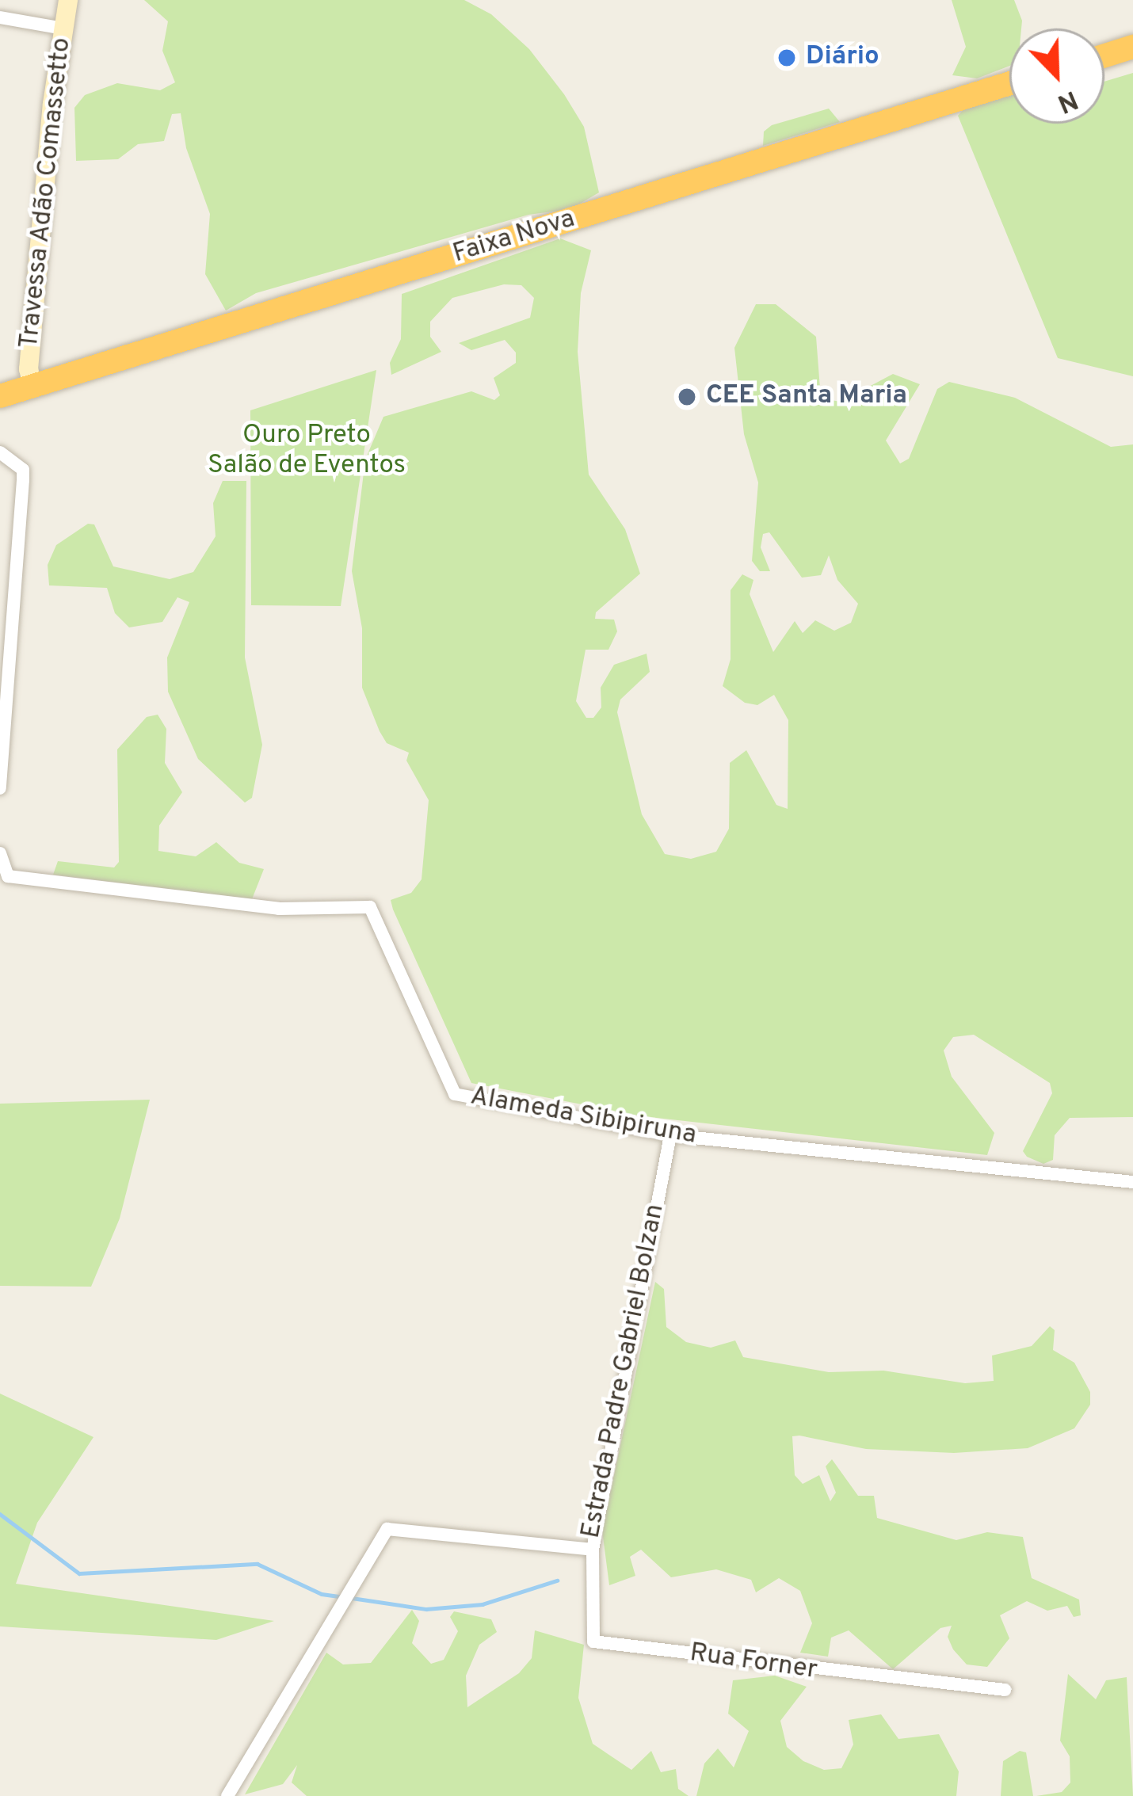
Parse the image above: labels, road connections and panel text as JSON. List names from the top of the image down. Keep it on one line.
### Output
{"streets":{"highway":["Faixa Nova"],"street":["Travessa Adão Comassetto","Alameda Sibipiruna","Estrada Padre Gabriel Bolzan","Rua Forner"]},"crossings":[["Travessa Adão Comassetto","Faixa Nova"],["Alameda Sibipiruna","Estrada Padre Gabriel Bolzan"],["Estrada Padre Gabriel Bolzan","Rua Forner"]],"parks":["Ouro Preto Salão de Eventos"],"places":["Diário","CEE Santa Maria"],"north":"bottom right"}
